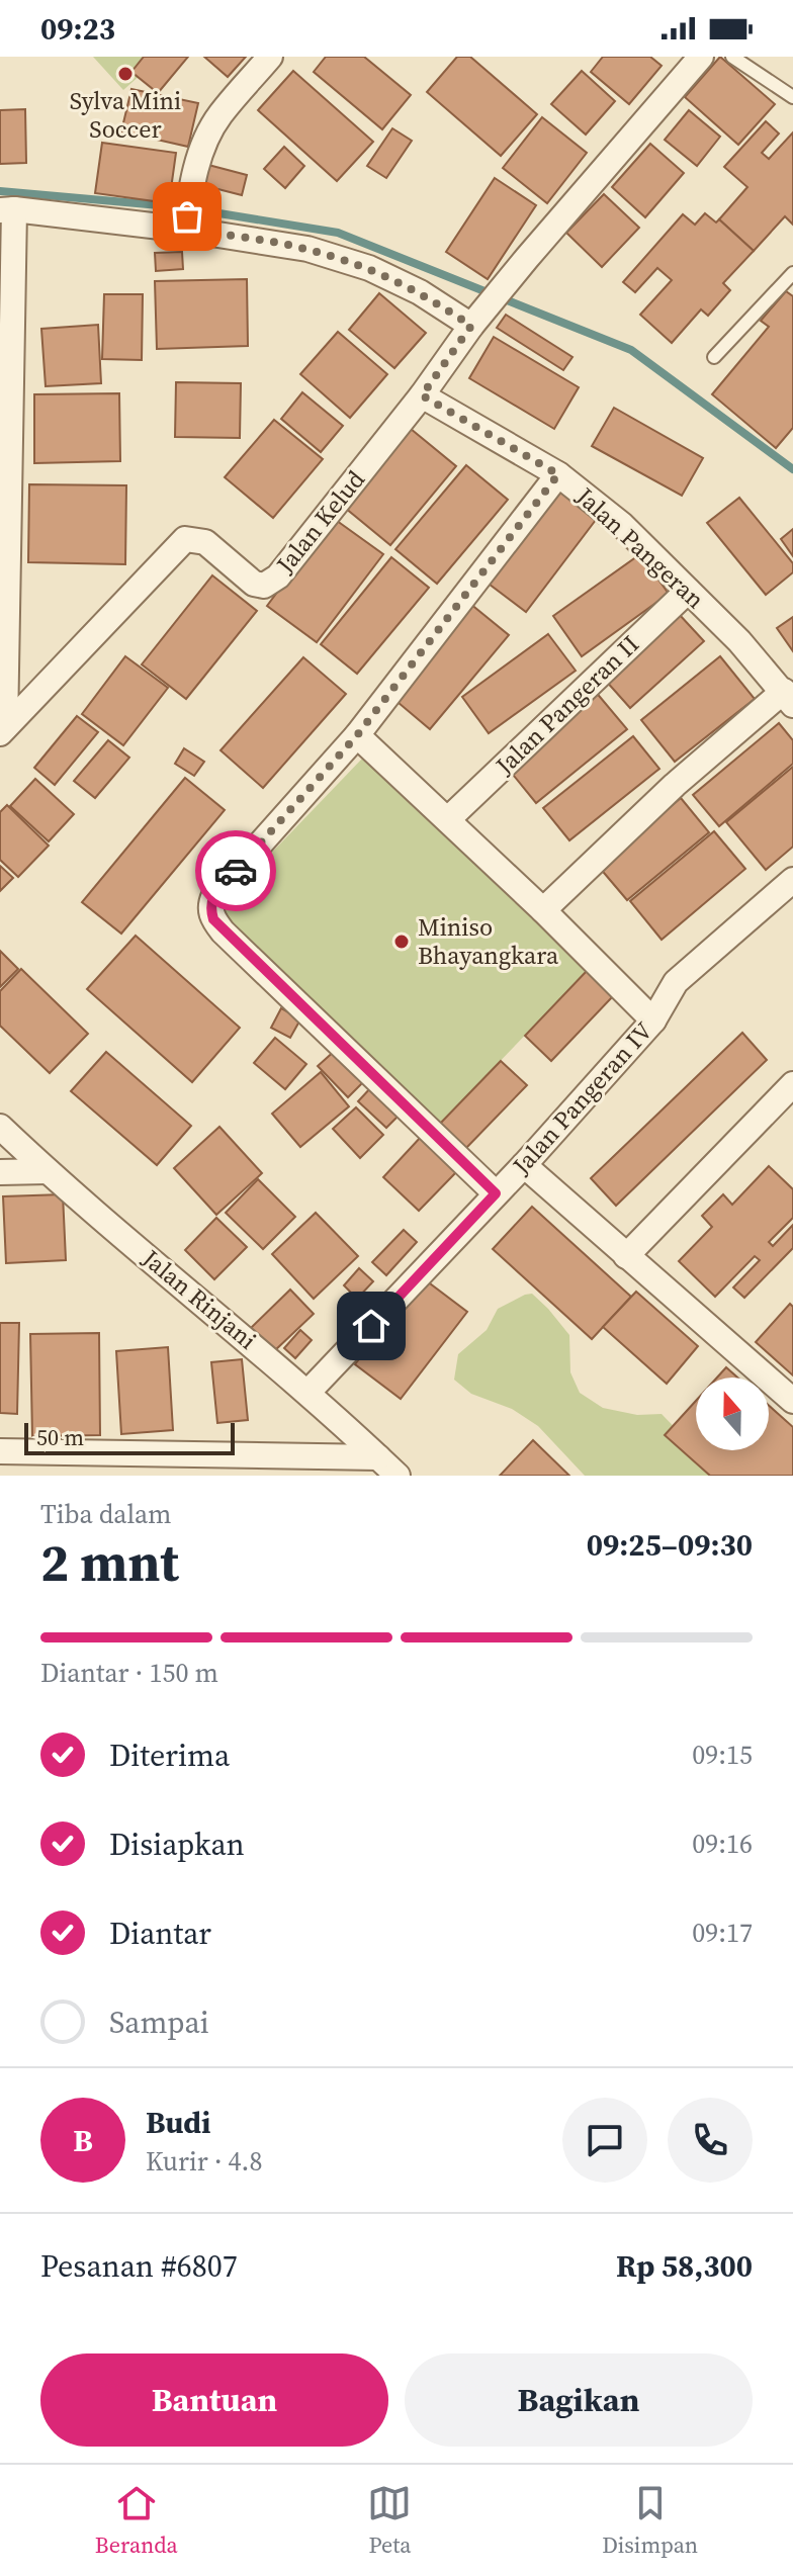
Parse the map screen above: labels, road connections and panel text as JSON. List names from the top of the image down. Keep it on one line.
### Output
{"streets":{"street":["Jalan Kelud","Jalan Pangeran","Jalan Pangeran II","Jalan Pangeran IV","Jalan Rinjani"]},"crossings":[["Jalan Kelud","Jalan Pangeran"],["Jalan Pangeran","Jalan Pangeran II"],["Jalan Pangeran IV","Jalan Rinjani"]],"places":["Sylva Mini Soccer","Miniso Bhayangkara"],"scale_bar":"50 m","north":"top","page":{"status":"09:23","scale":"50 m","heading":["2 mnt","Tiba dalam","09:25–09:30"],"panel":["Budi","Kurir · 4.8","Pesanan #6807","Rp 58,300"],"bar":"Diantar · 150 m","list":[["Diterima","09:15"],["Disiapkan","09:16"],["Diantar","09:17"],"Sampai"],"round":"B","buttons":["Bantuan","Bagikan"],"tabs":["Beranda","Peta","Disimpan"]}}
